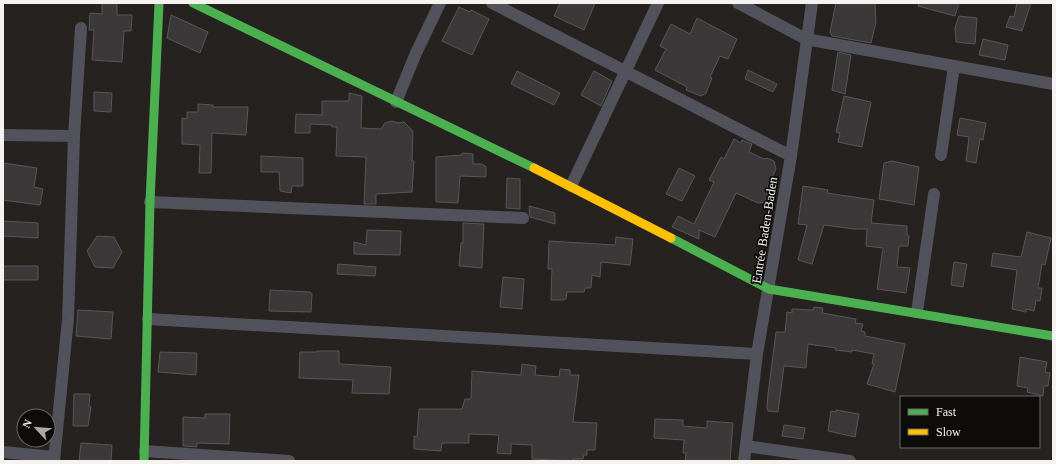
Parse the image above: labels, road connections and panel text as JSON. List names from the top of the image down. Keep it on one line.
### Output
{"streets":{"street":["Entrée Baden-Baden"]},"legend":["Fast","Slow"],"north":"top left"}
